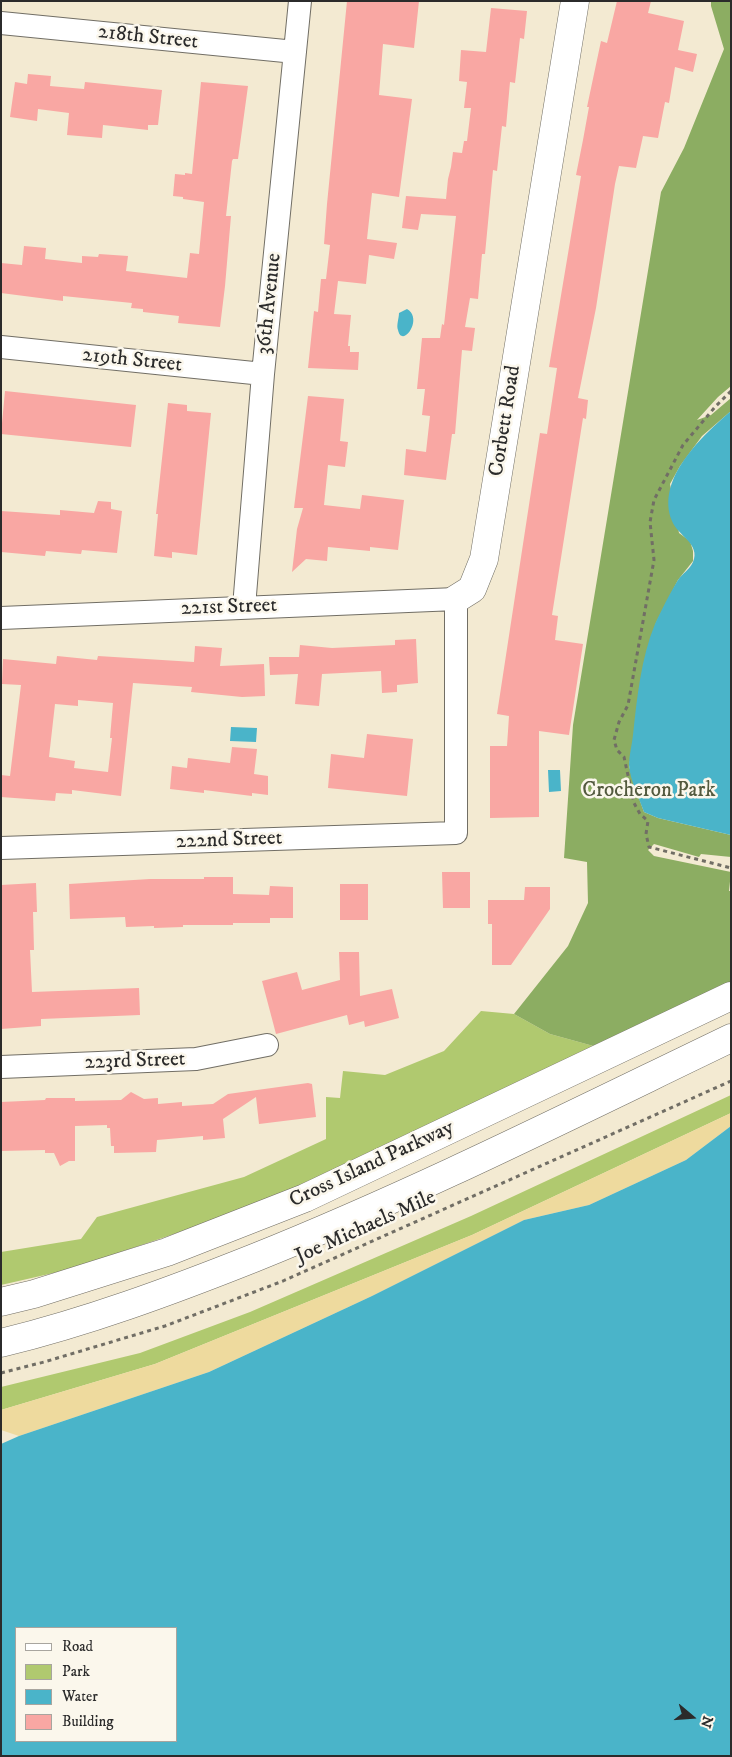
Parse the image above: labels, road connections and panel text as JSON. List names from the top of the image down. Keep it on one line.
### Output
{"streets":{"main road":["Corbett Road","Cross Island Parkway"],"street":["218th Street","36th Avenue","219th Street","221st Street","222nd Street","223rd Street"],"path":["Joe Michaels Mile"]},"crossings":[["218th Street","36th Avenue"],["36th Avenue","219th Street"],["36th Avenue","221st Street"],["Corbett Road","221st Street"],["Corbett Road","222nd Street"],["221st Street","222nd Street"]],"parks":["Crocheron Park"],"legend":["Road","Park","Water","Building"],"north":"right"}
